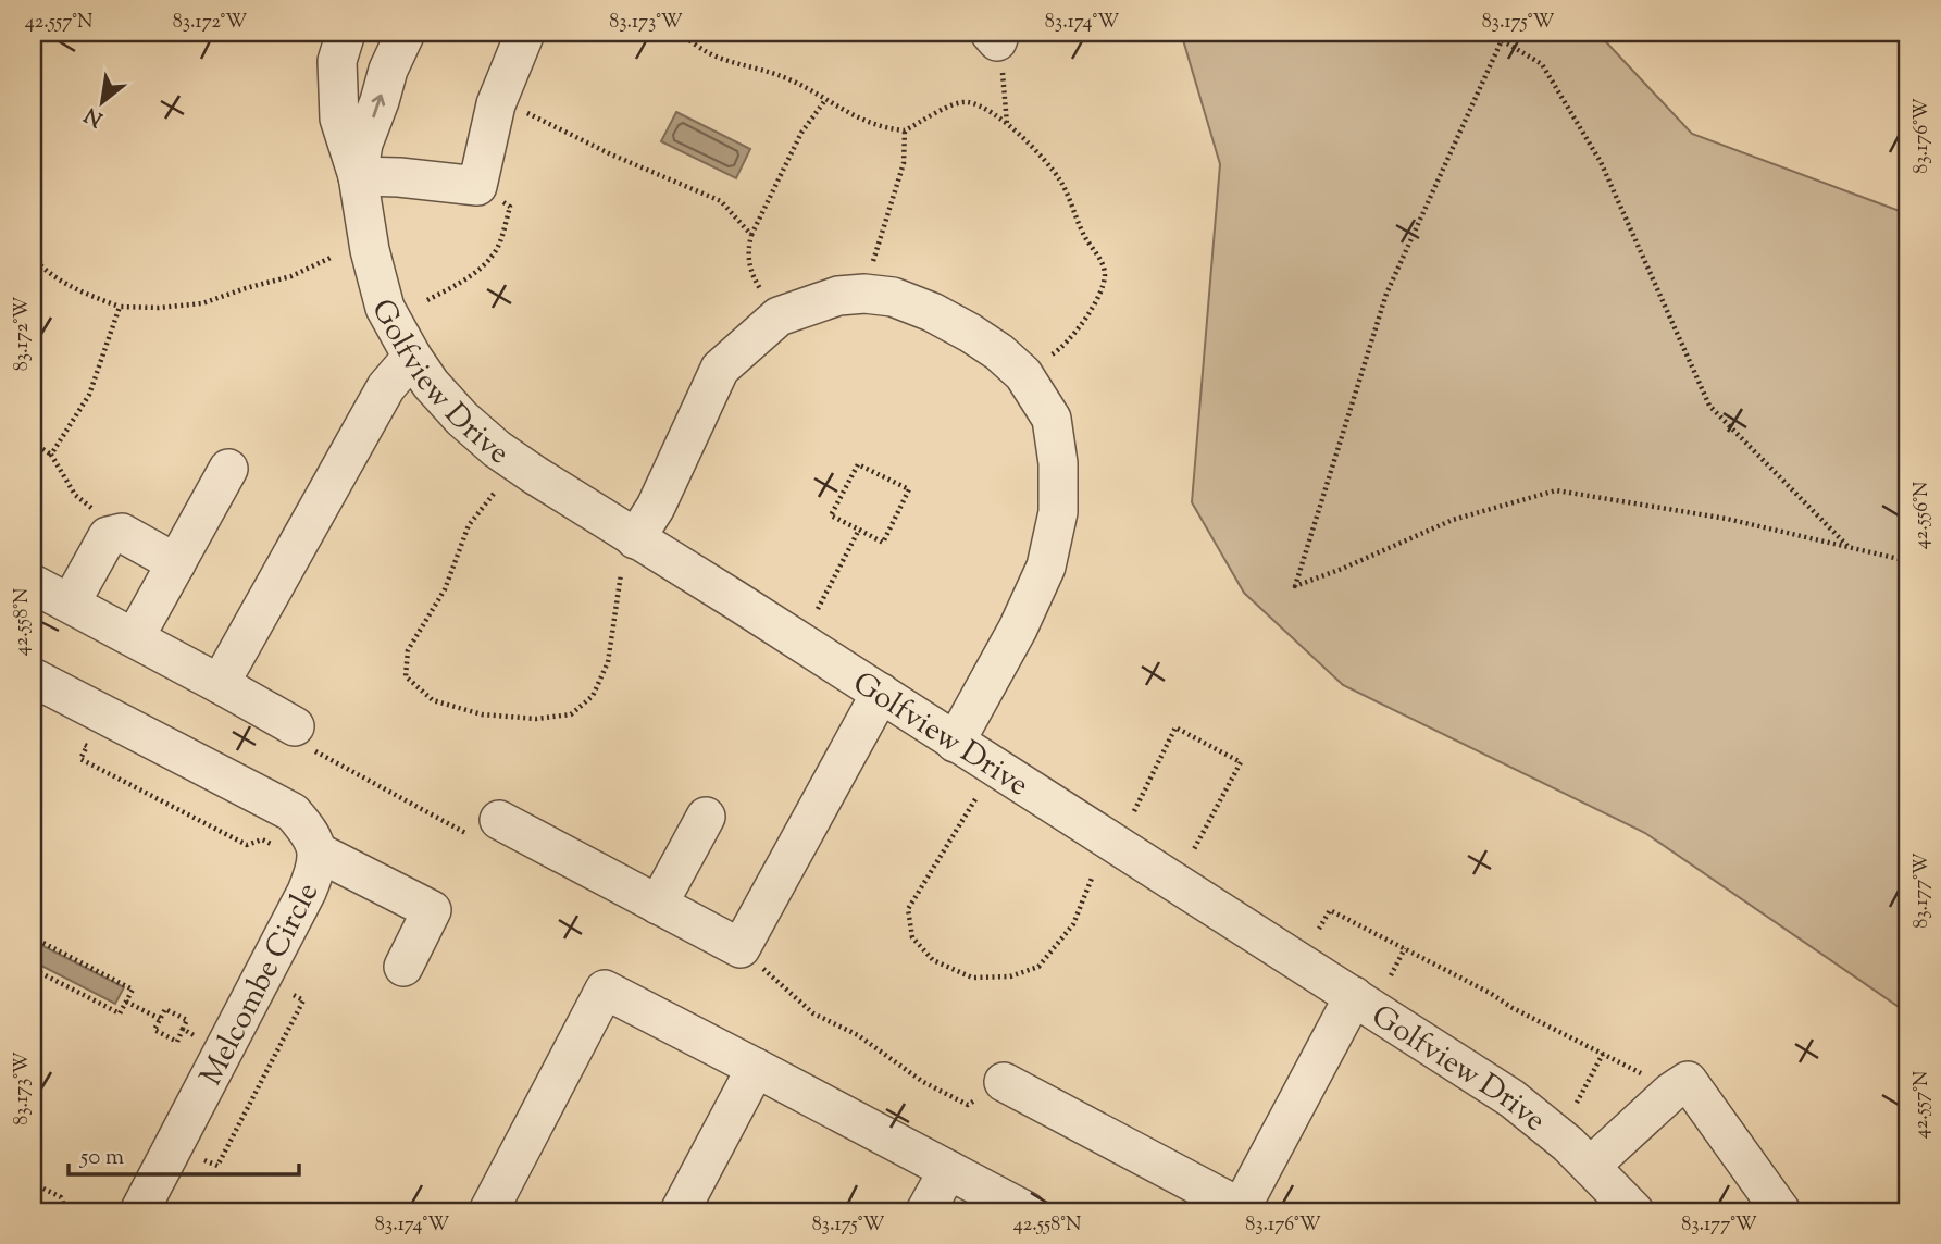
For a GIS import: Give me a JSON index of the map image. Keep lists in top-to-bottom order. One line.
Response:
{"streets":{"street":["Golfview Drive","Melcombe Circle"]},"scale_bar":"50 m","north":"bottom left","coordinates":["42.557°N","83.172°W","83.173°W","83.174°W","83.175°W","83.176°W","42.556°N","42.558°N","83.177°W"]}
